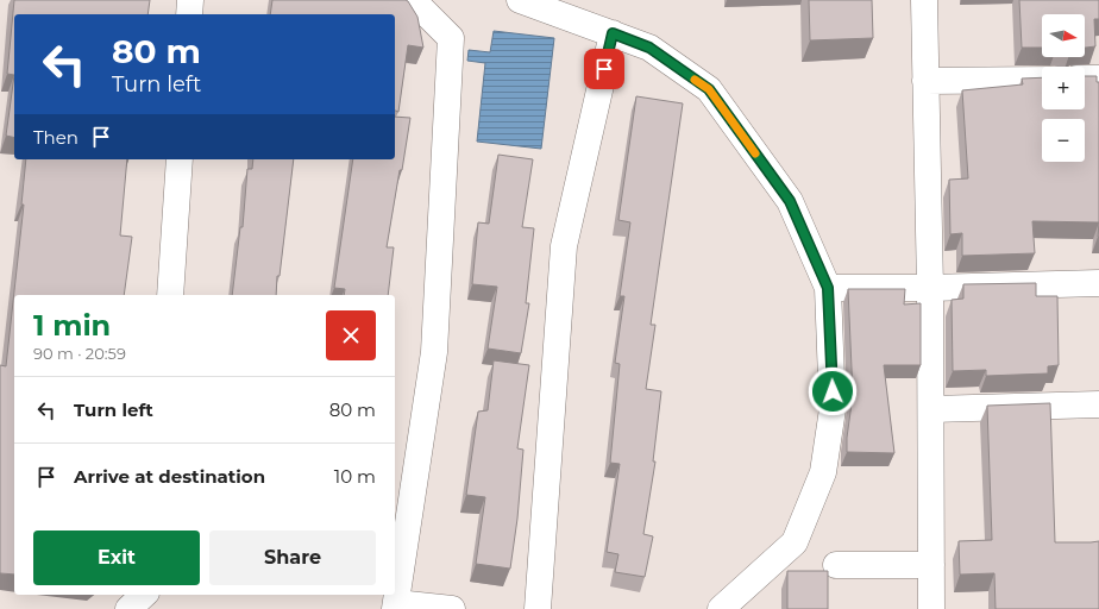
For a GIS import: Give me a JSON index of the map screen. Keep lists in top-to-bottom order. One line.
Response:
{"north":"right","page":{"map_buttons":["+","−"],"turn":["80 m","Turn left"],"then":"Then","heading":["1 min","90 m · 20:59"],"list":[{"name":"Turn left","value":"80 m"},{"name":"Arrive at destination","value":"10 m"}],"buttons":["Exit","Share"]}}
